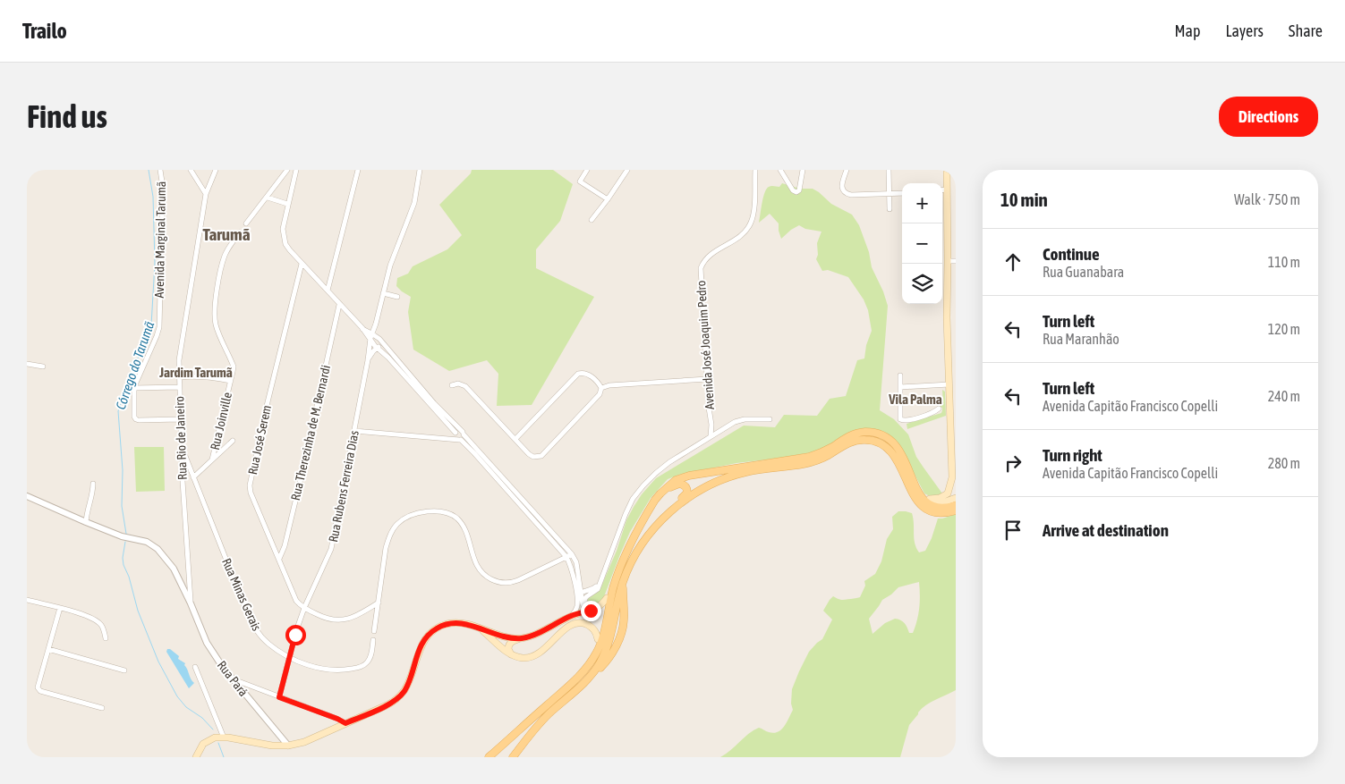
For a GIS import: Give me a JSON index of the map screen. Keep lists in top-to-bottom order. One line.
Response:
{"streets":{"street":["Avenida Marginal Tarumã","Avenida José Joaquim Pedro","Rua Joinville","Rua Therezinha de M. Bernardi","Rua Rio de Janeiro","Rua José Serem","Rua Rubens Ferreira Dias","Rua Minas Gerais","Rua Pará"]},"crossings":[["Avenida Marginal Tarumã","Rua Rio de Janeiro"],["Rua Therezinha de M. Bernardi","Rua José Serem"],["Rua Rio de Janeiro","Rua Minas Gerais"],["Rua Rio de Janeiro","Rua Pará"],["Rua José Serem","Rua Rubens Ferreira Dias"]],"districts":["Tarumã","Jardim Tarumã","Vila Palma"],"water":["Córrego do Tarumã"],"page":{"header":"Trailo","nav":["Map","Layers","Share"],"buttons":"Directions","title":"Find us","heading":["10 min","Walk · 750 m"],"map_buttons":["+","−"],"list":[["Continue","Rua Guanabara","110 m"],["Turn left","Rua Maranhão","120 m"],["Turn left","Avenida Capitão Francisco Copelli","240 m"],["Turn right","Avenida Capitão Francisco Copelli","280 m"],"Arrive at destination"]}}
